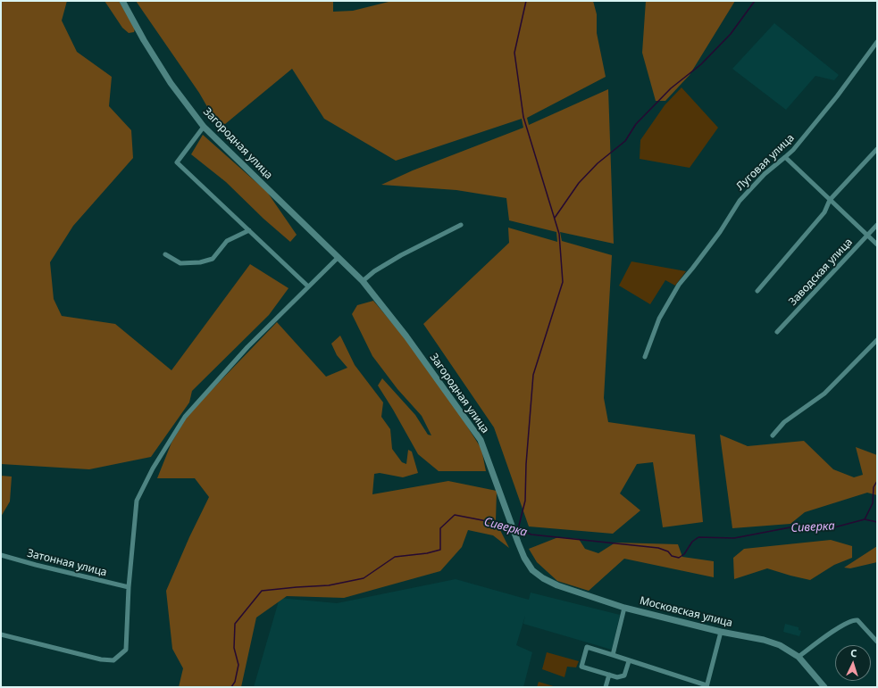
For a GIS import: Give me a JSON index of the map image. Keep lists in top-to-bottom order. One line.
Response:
{"streets":{"main road":["Загородная улица","Московская улица"],"street":["Луговая улица","Заводская улица","Затонная улица"]},"crossings":[["Загородная улица","Московская улица"]],"water":["Сиверка"],"north":"top"}
